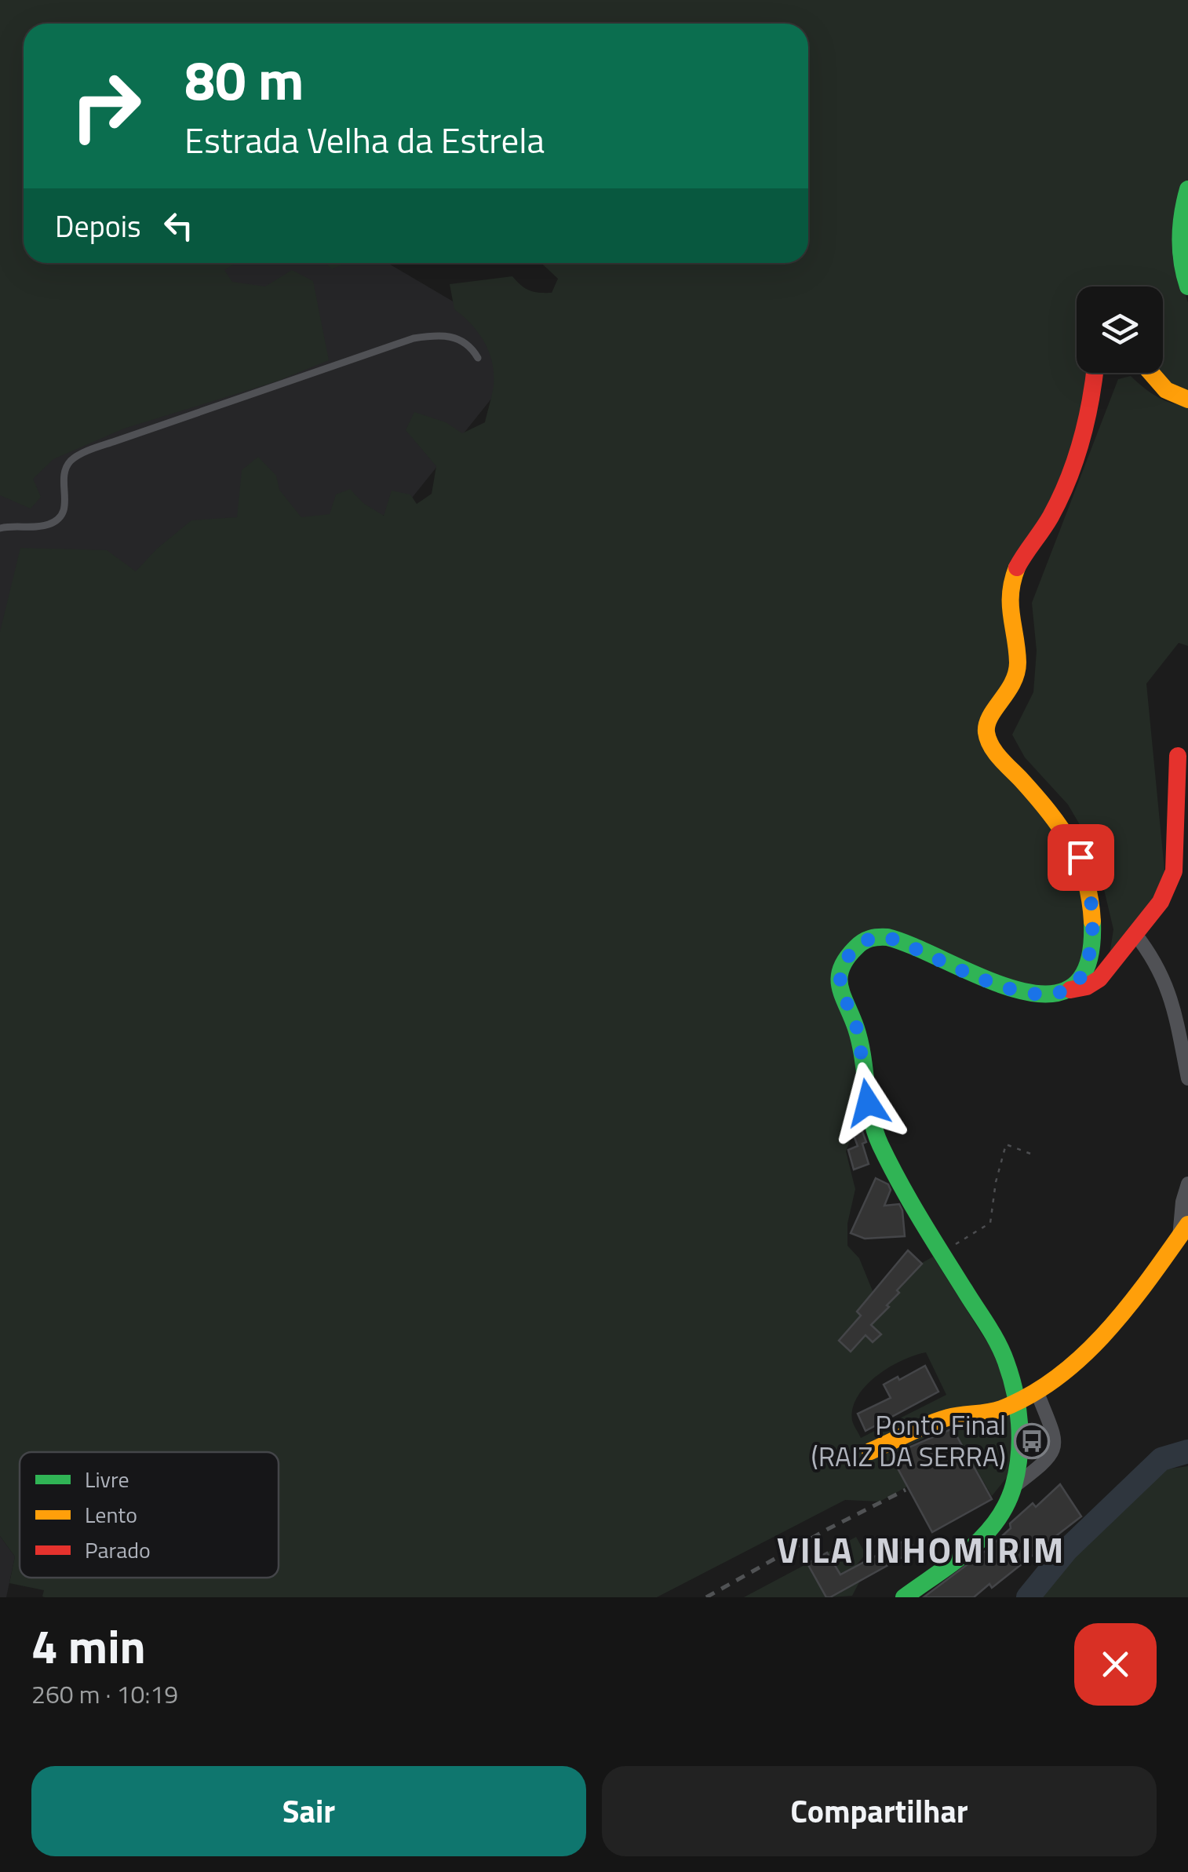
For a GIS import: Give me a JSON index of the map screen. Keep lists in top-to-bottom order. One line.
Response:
{"districts":["VILA INHOMIRIM"],"places":{"bus stop":["Ponto Final (RAIZ DA SERRA)"]},"legend":["Livre","Lento","Parado"],"page":{"turn":["80 m","Estrada Velha da Estrela"],"then":"Depois","heading":["4 min","260 m · 10:19"],"buttons":["Sair","Compartilhar"]}}
